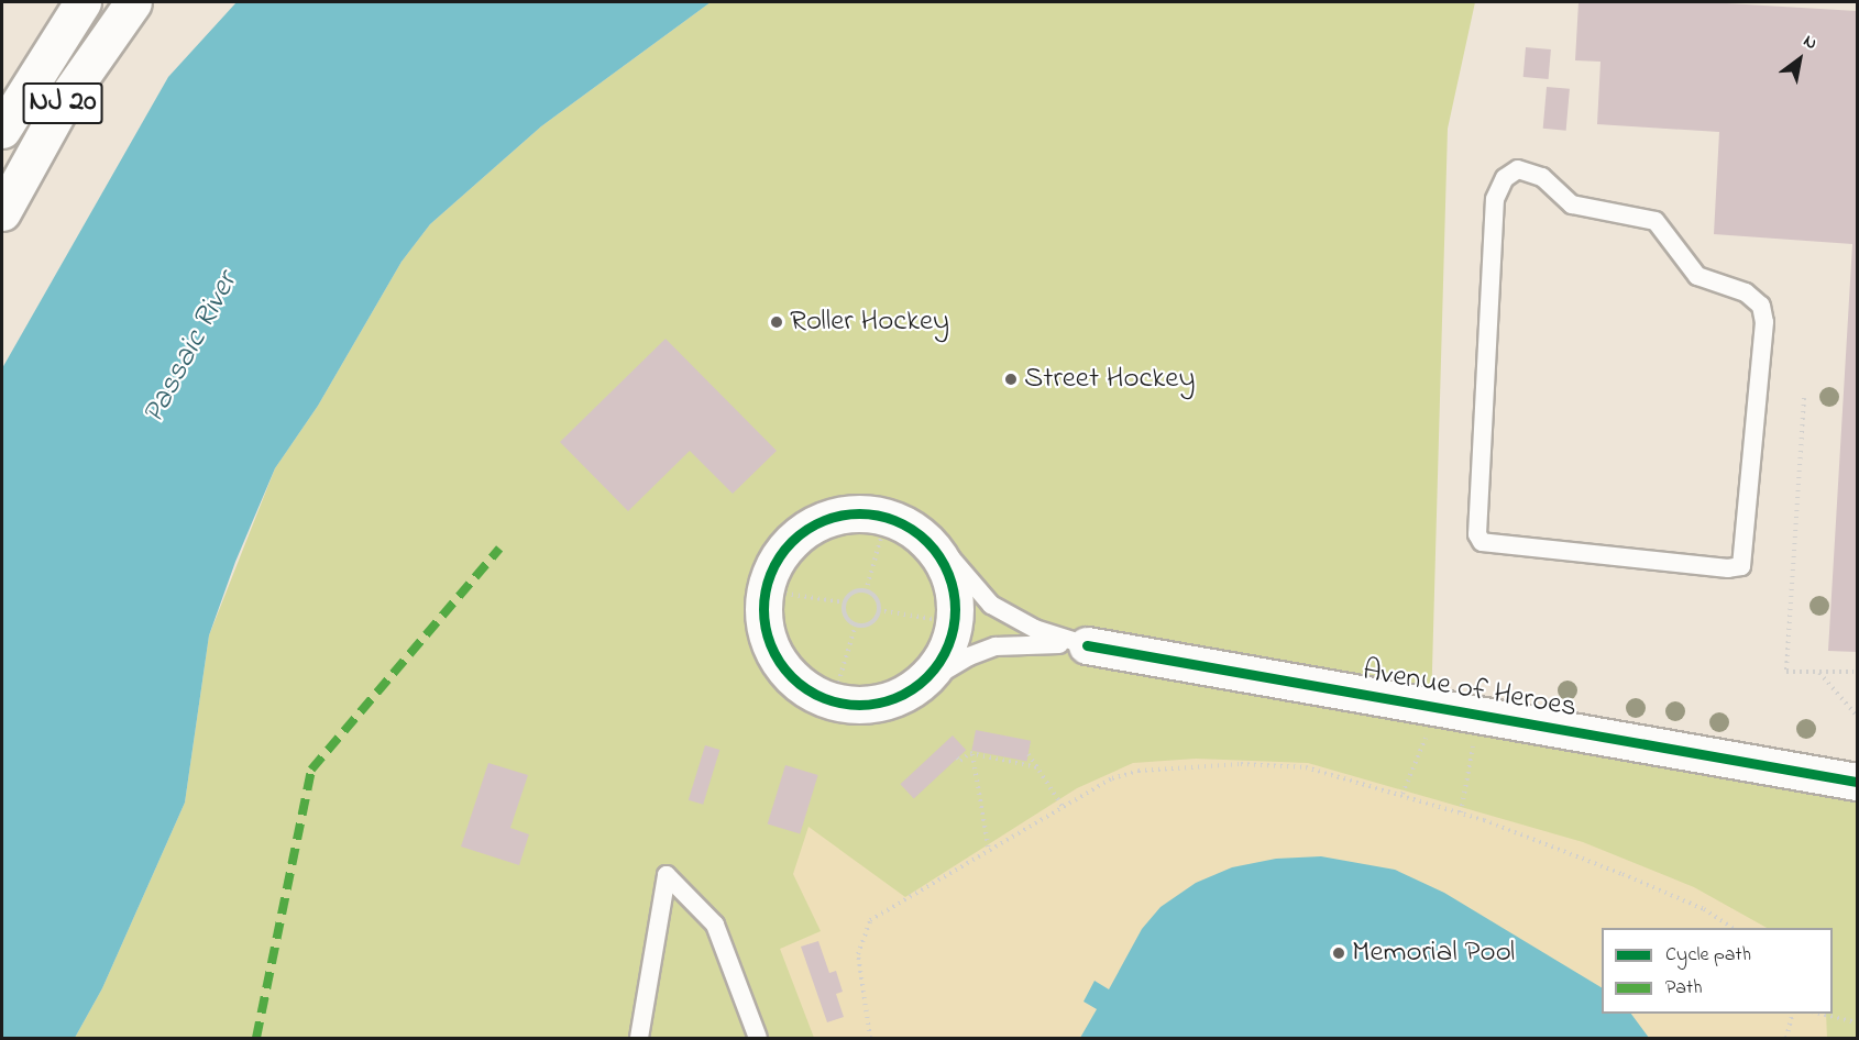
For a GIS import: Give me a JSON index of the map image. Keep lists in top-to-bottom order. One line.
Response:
{"streets":{"street":["NJ 20","Avenue of Heroes"]},"water":["Passaic River"],"places":["Roller Hockey","Street Hockey","Memorial Pool"],"legend":["Cycle path","Path"],"north":"top right"}
